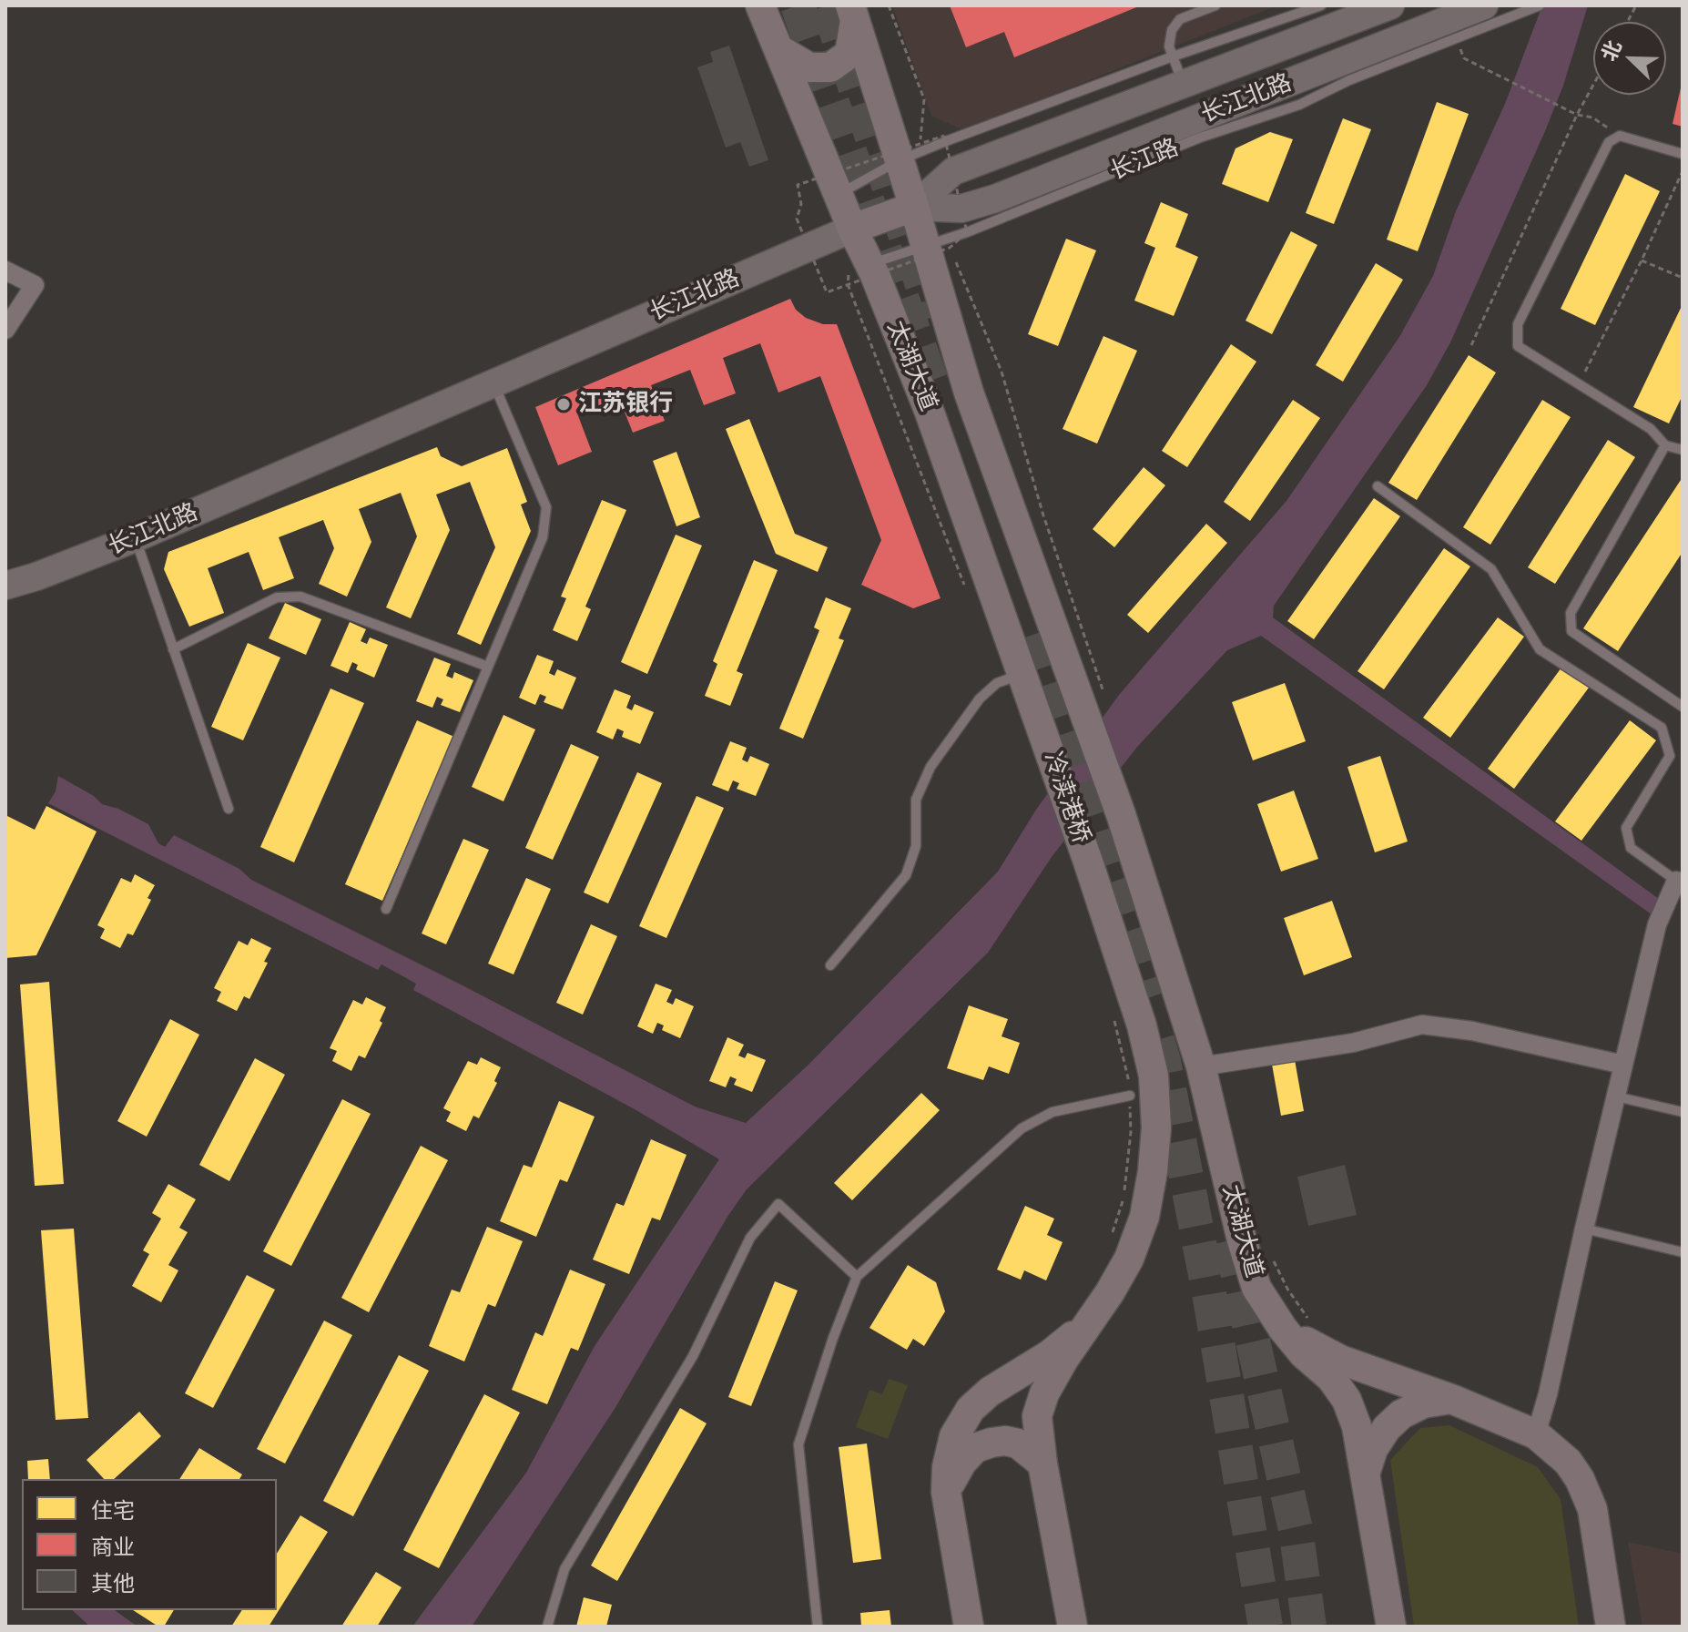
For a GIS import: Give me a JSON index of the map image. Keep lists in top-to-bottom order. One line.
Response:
{"streets":{"main road":["长江北路","长江路","太湖大道","冷渎港桥"]},"crossings":[["长江北路","长江路"],["长江北路","太湖大道"],["长江路","太湖大道"],["太湖大道","冷渎港桥"]],"places":["江苏银行"],"legend":["住宅","商业","其他"],"north":"top left"}
